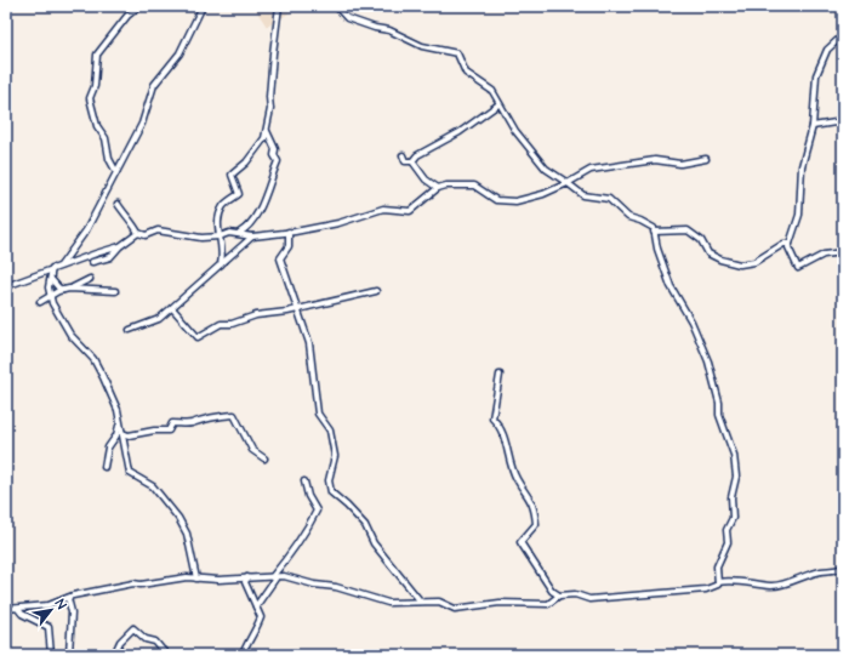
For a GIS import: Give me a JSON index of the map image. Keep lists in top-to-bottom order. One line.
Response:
{"north":"top right"}
